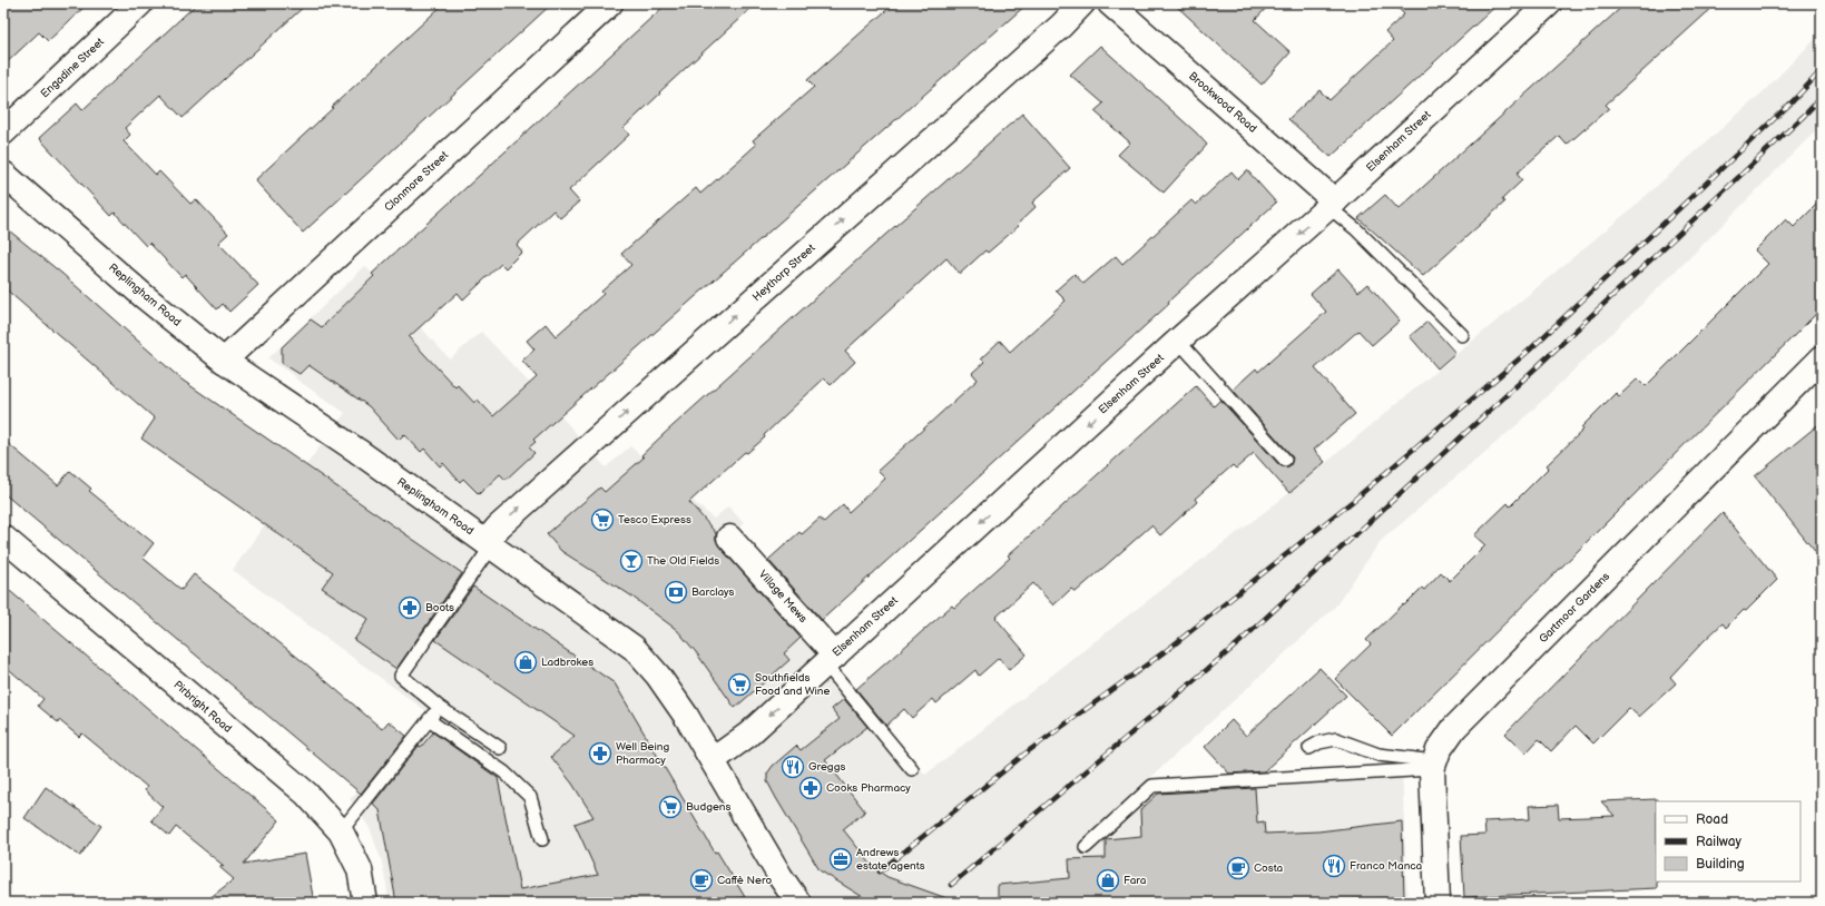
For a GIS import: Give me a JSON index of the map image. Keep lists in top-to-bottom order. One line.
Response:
{"streets":{"street":["Engadine Street","Brookwood Road","Elsenham Street","Clonmore Street","Heythorp Street","Replingham Road","Village Mews","Gartmoor Gardens","Pirbright Road"]},"crossings":[["Brookwood Road","Elsenham Street"],["Elsenham Street","Replingham Road"],["Elsenham Street","Village Mews"],["Clonmore Street","Replingham Road"],["Heythorp Street","Replingham Road"]],"one_way":["Elsenham Street","Heythorp Street"],"places":{"supermarket":["Tesco Express","Southfields Food and Wine","Budgens"],"bar":["The Old Fields"],"bank":["Barclays"],"pharmacy":["Boots","Well Being Pharmacy","Cooks Pharmacy"],"shop":["Ladbrokes","Fara"],"restaurant":["Greggs","Franco Manca"],"office":["Andrews estate agents"],"cafe":["Costa","Caffè Nero"]},"legend":["Road","Railway","Building"]}
